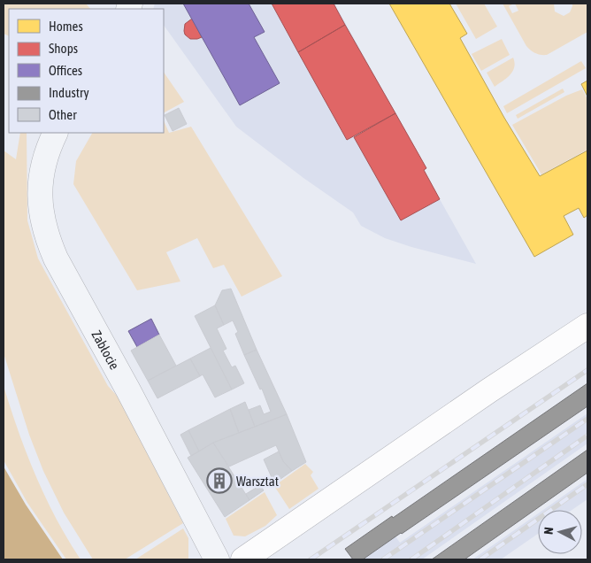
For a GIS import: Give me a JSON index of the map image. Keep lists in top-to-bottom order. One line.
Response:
{"streets":{"street":["Zabłocie"]},"places":{"building":["Warsztat"]},"legend":["Homes","Shops","Offices","Industry","Other"],"north":"left"}
